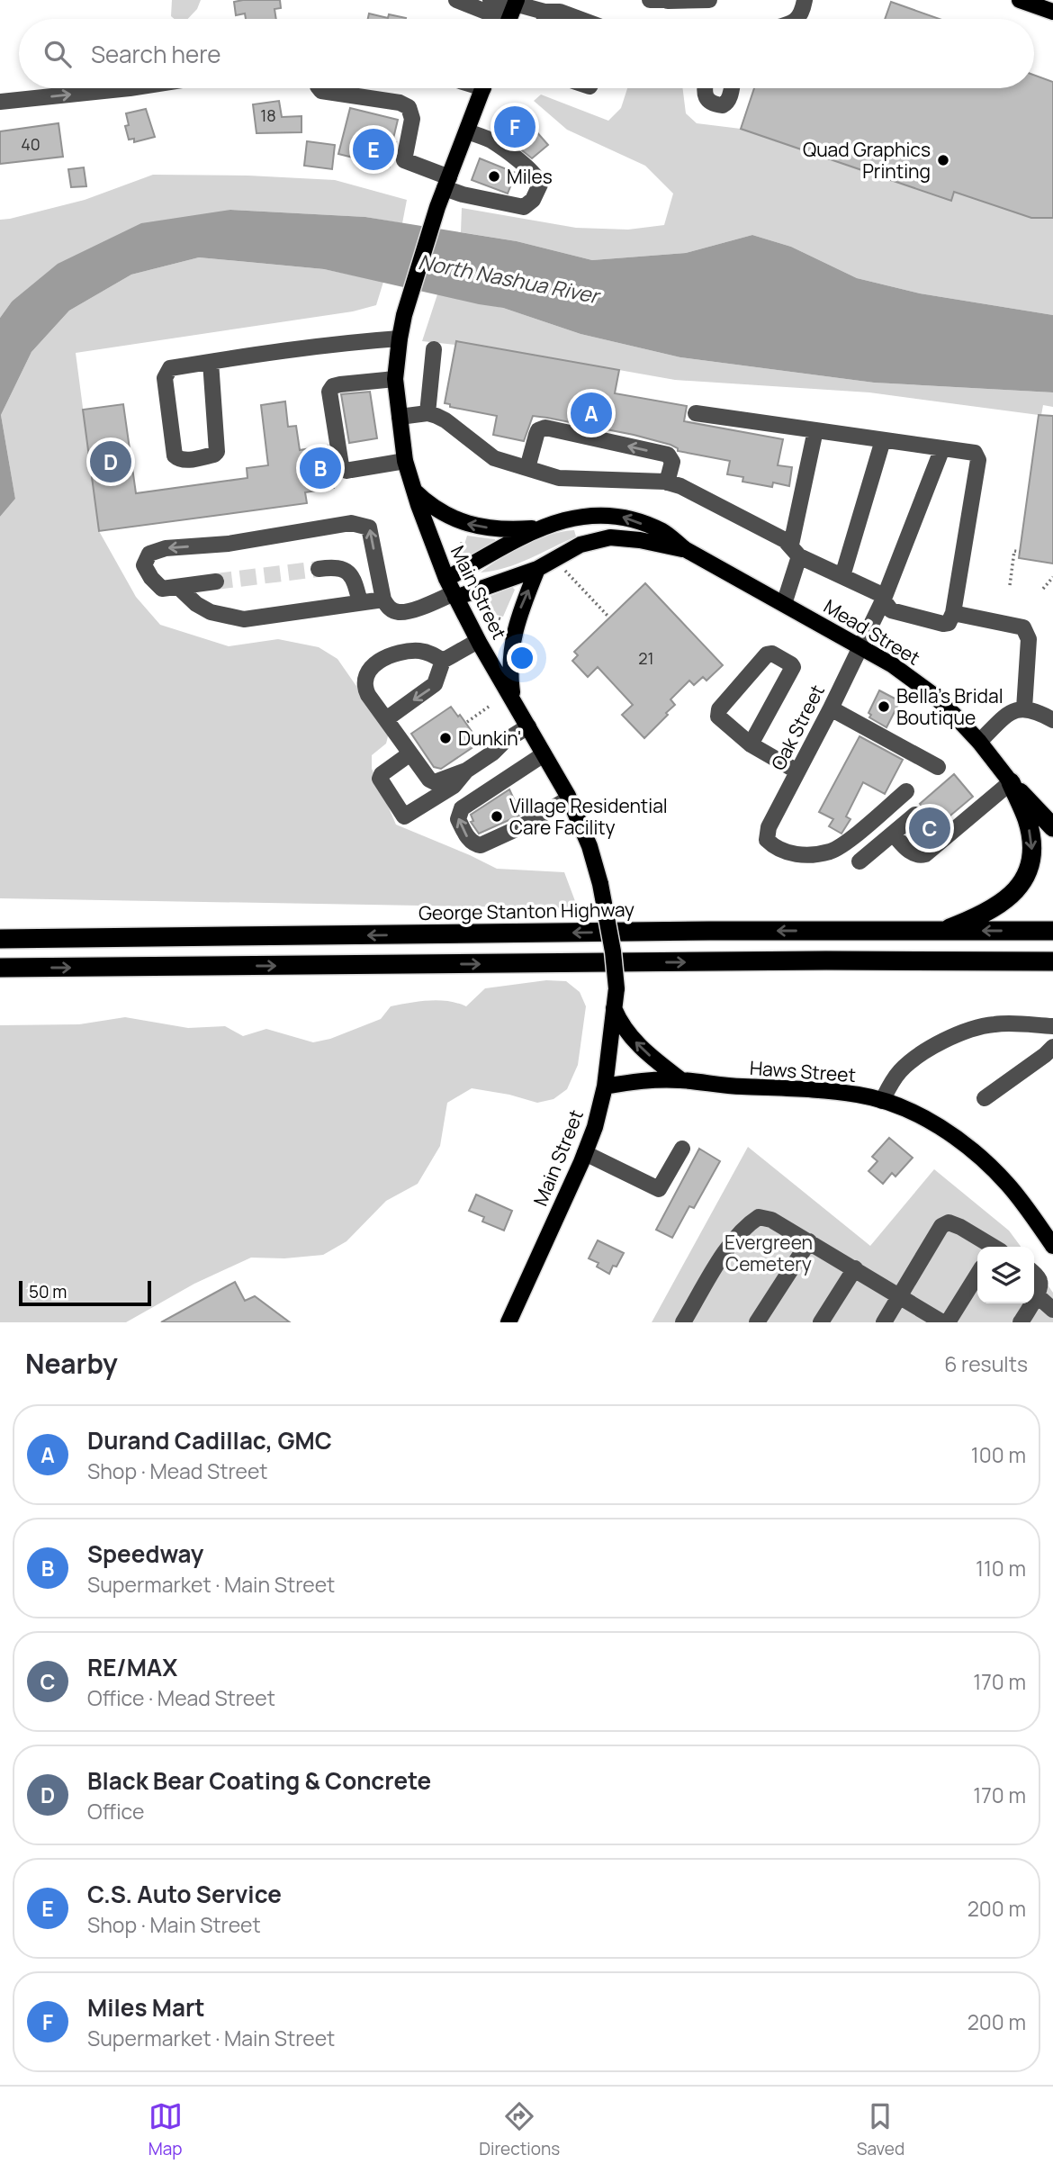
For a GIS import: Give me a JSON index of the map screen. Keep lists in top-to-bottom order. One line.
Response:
{"streets":{"highway":["George Stanton Highway"],"main road":["Main Street","Mead Street","Haws Street"],"street":["Oak Street"]},"crossings":[["Main Street","Mead Street"],["Main Street","Haws Street"],["Mead Street","Oak Street"]],"water":["North Nashua River"],"parks":["Evergreen Cemetery"],"places":["Quad Graphics Printing","Miles","Bella's Bridal Boutique","Dunkin'","Village Residential Care Facility"],"house_numbers":["18","40","21"],"scale_bar":"50 m","page":{"search":"Search here","pins":["F","E","A","D","B","C"],"scale":"50 m","heading":["Nearby","6 results"],"list":[{"mark":"A","name":"Durand Cadillac, GMC","note":"Shop · Mead Street","value":"100 m"},{"mark":"B","name":"Speedway","note":"Supermarket · Main Street","value":"110 m"},{"mark":"C","name":"RE/MAX","note":"Office · Mead Street","value":"170 m"},{"mark":"D","name":"Black Bear Coating & Concrete","note":"Office","value":"170 m"},{"mark":"E","name":"C.S. Auto Service","note":"Shop · Main Street","value":"200 m"},{"mark":"F","name":"Miles Mart","note":"Supermarket · Main Street","value":"200 m"}],"nav":["Map","Directions","Saved"]}}
